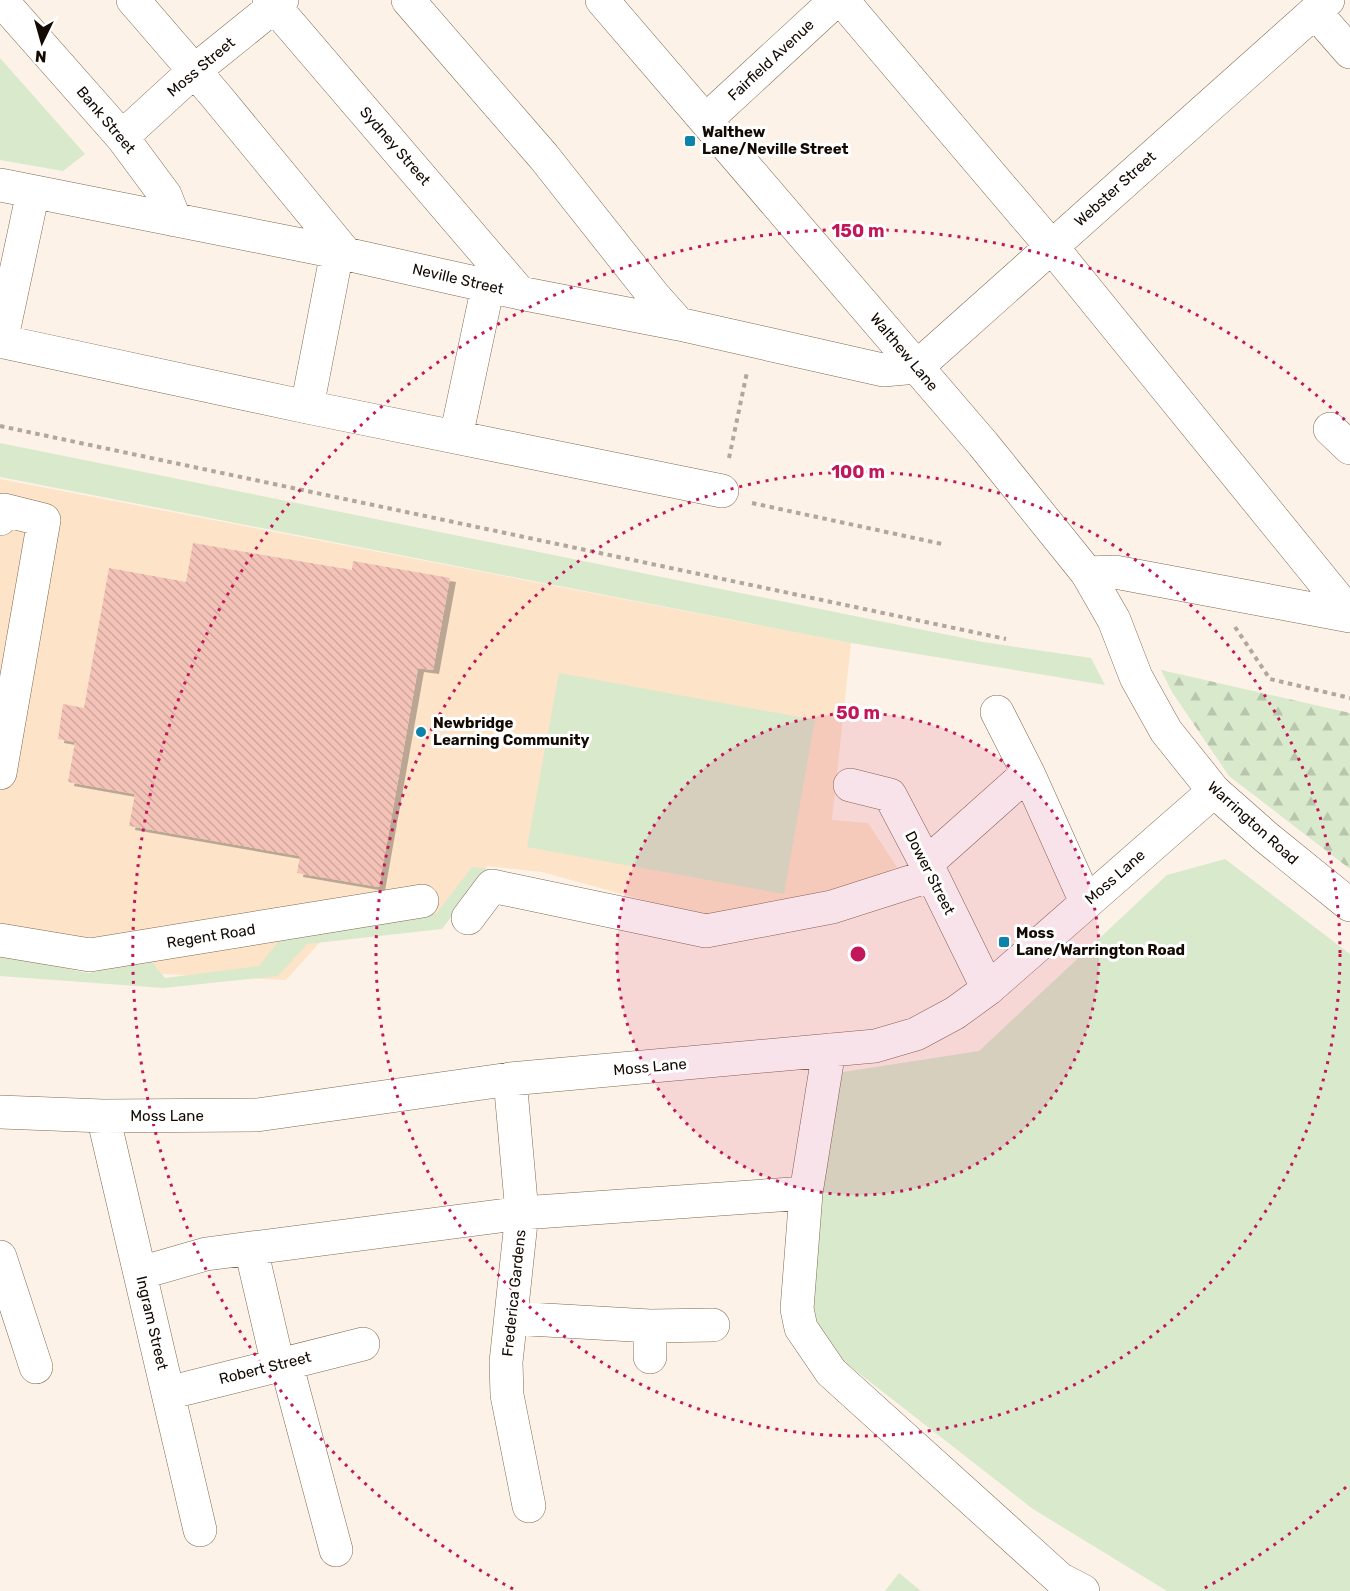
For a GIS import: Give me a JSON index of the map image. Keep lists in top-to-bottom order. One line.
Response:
{"streets":{"street":["Fairfield Avenue","Moss Street","Bank Street","Sydney Street","Webster Street","Neville Street","Walthew Lane","Warrington Road","Dower Street","Moss Lane","Regent Road","Frederica Gardens","Ingram Street","Robert Street"]},"crossings":[["Fairfield Avenue","Walthew Lane"],["Moss Street","Bank Street"],["Moss Street","Sydney Street"],["Bank Street","Neville Street"],["Sydney Street","Neville Street"],["Webster Street","Neville Street"],["Webster Street","Walthew Lane"],["Neville Street","Walthew Lane"],["Walthew Lane","Warrington Road"],["Warrington Road","Moss Lane"],["Dower Street","Moss Lane"],["Moss Lane","Frederica Gardens"],["Moss Lane","Ingram Street"],["Ingram Street","Robert Street"]],"places":{"transit":["Walthew Lane/Neville Street","Moss Lane/Warrington Road"],"other":["Newbridge Learning Community"]},"north":"bottom","rings":["150 m","100 m","50 m"]}
